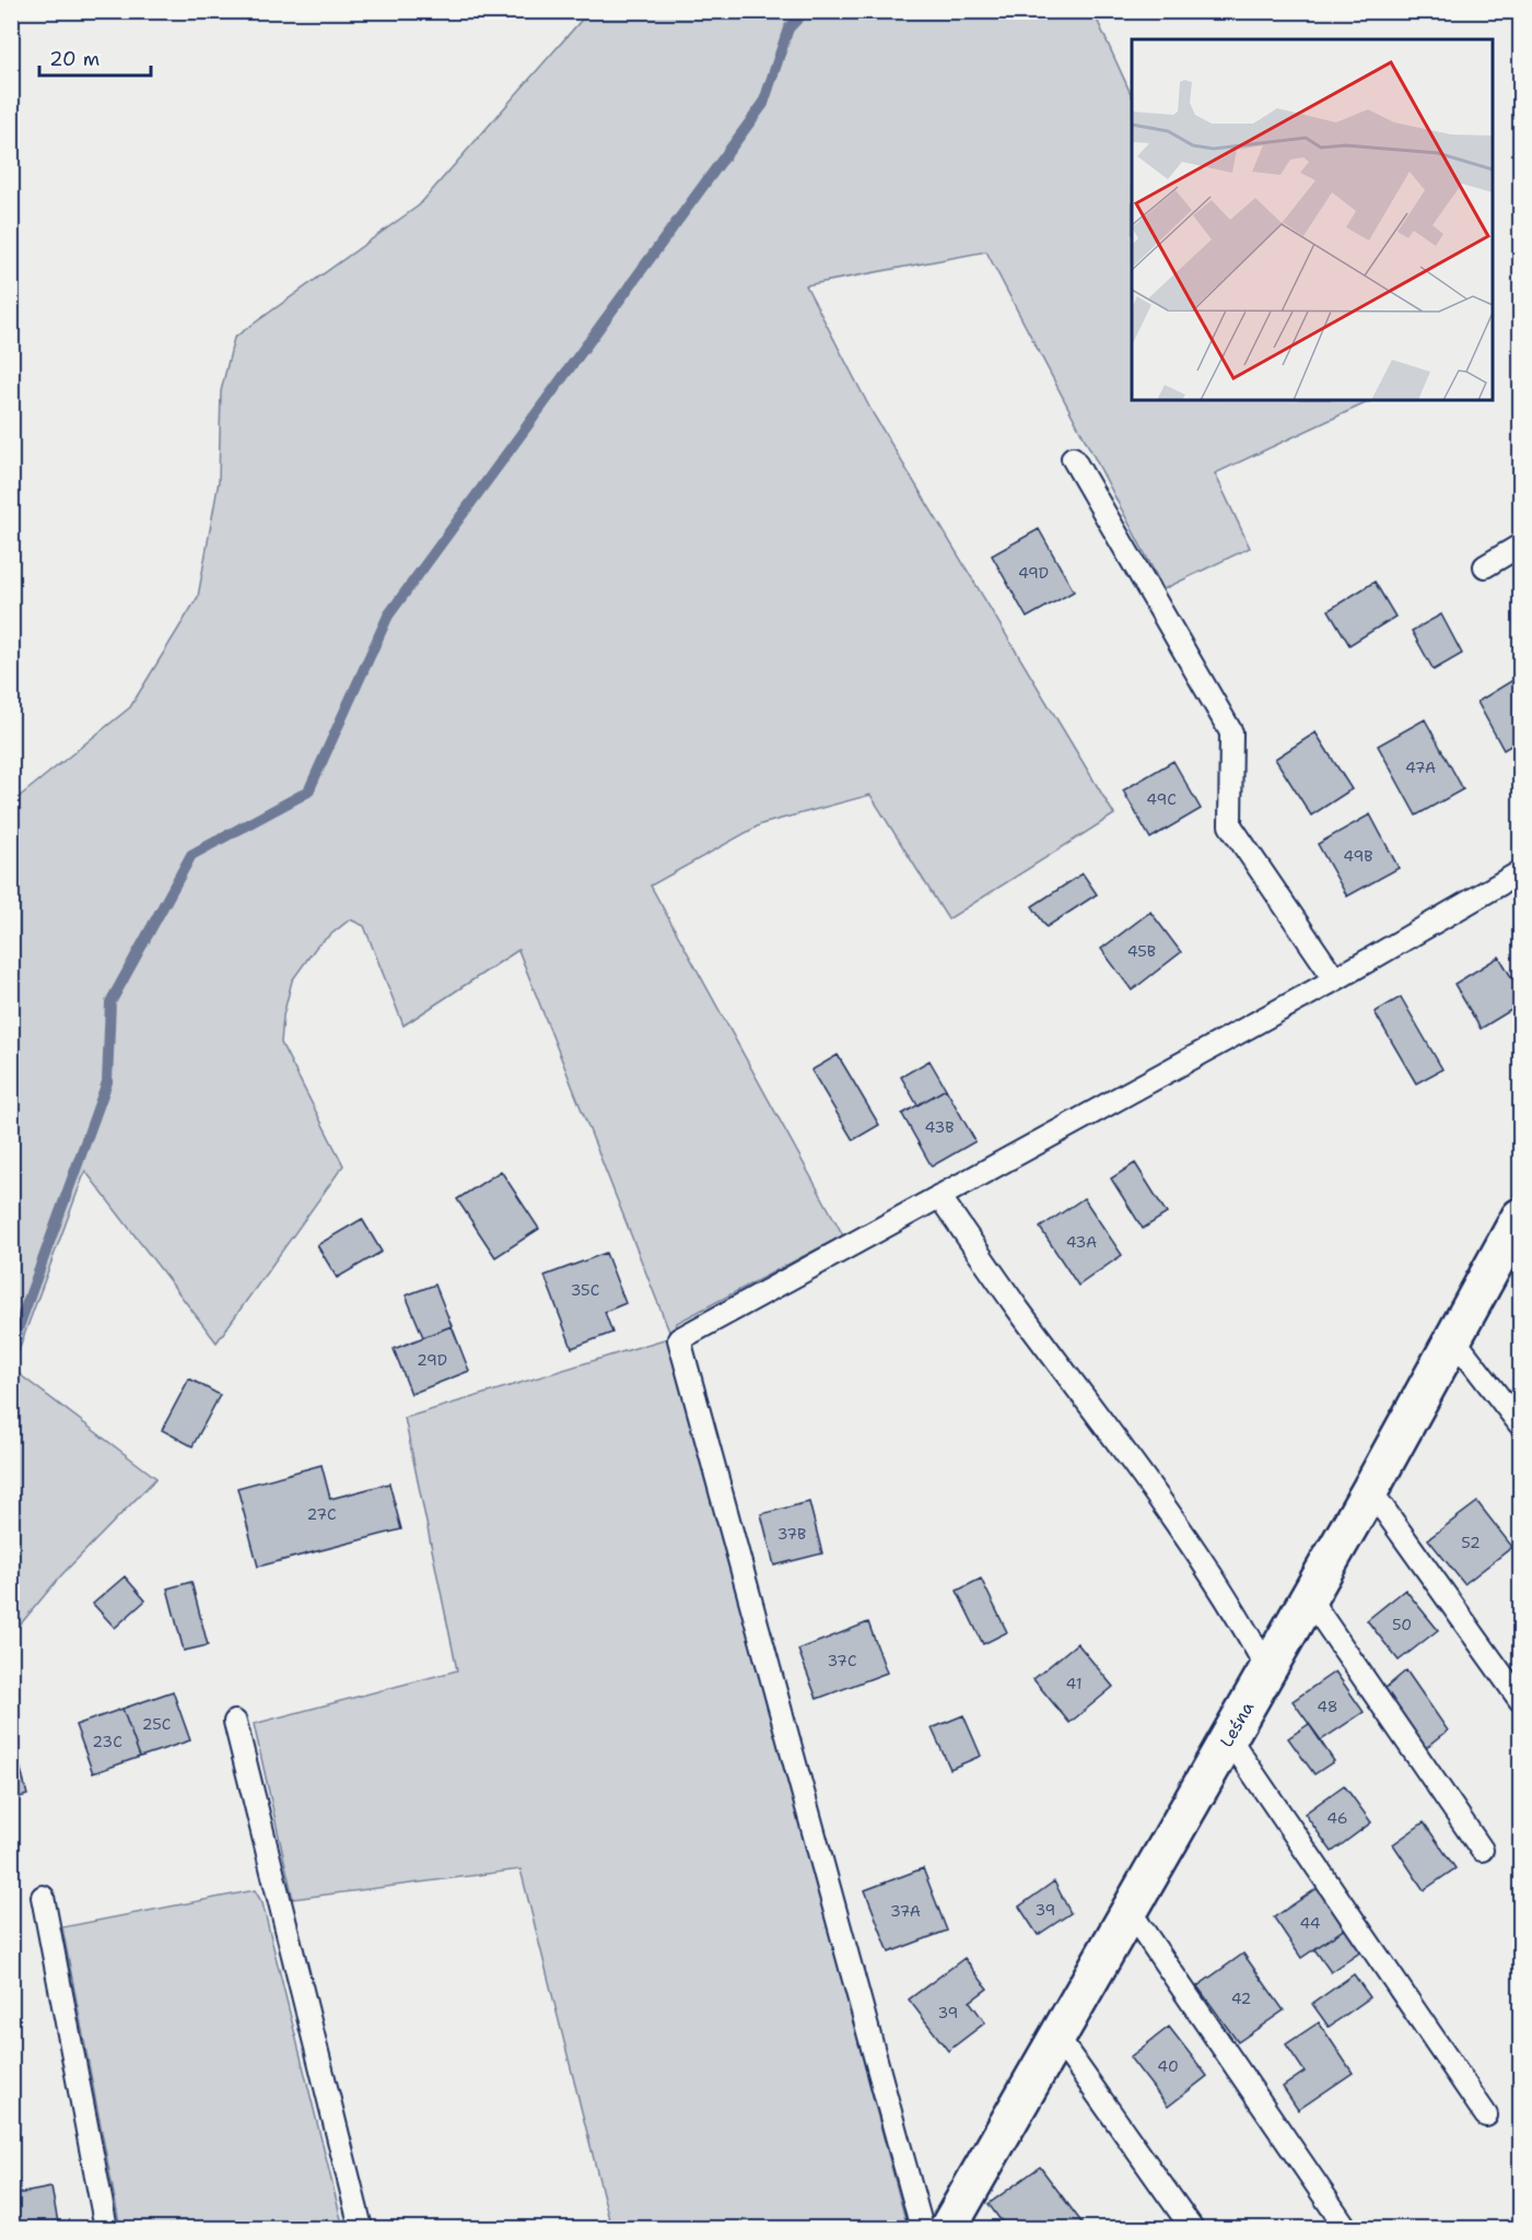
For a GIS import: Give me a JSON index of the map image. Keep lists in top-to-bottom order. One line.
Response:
{"streets":{"street":["Leśna"]},"house_numbers":["49D","47A","49C","49B","45B","43B","43A","35C","29D","27C","37B","52","50","37C","41","48","25C","23C","46","39","37A","44","42","39","40"],"scale_bar":"20 m"}
